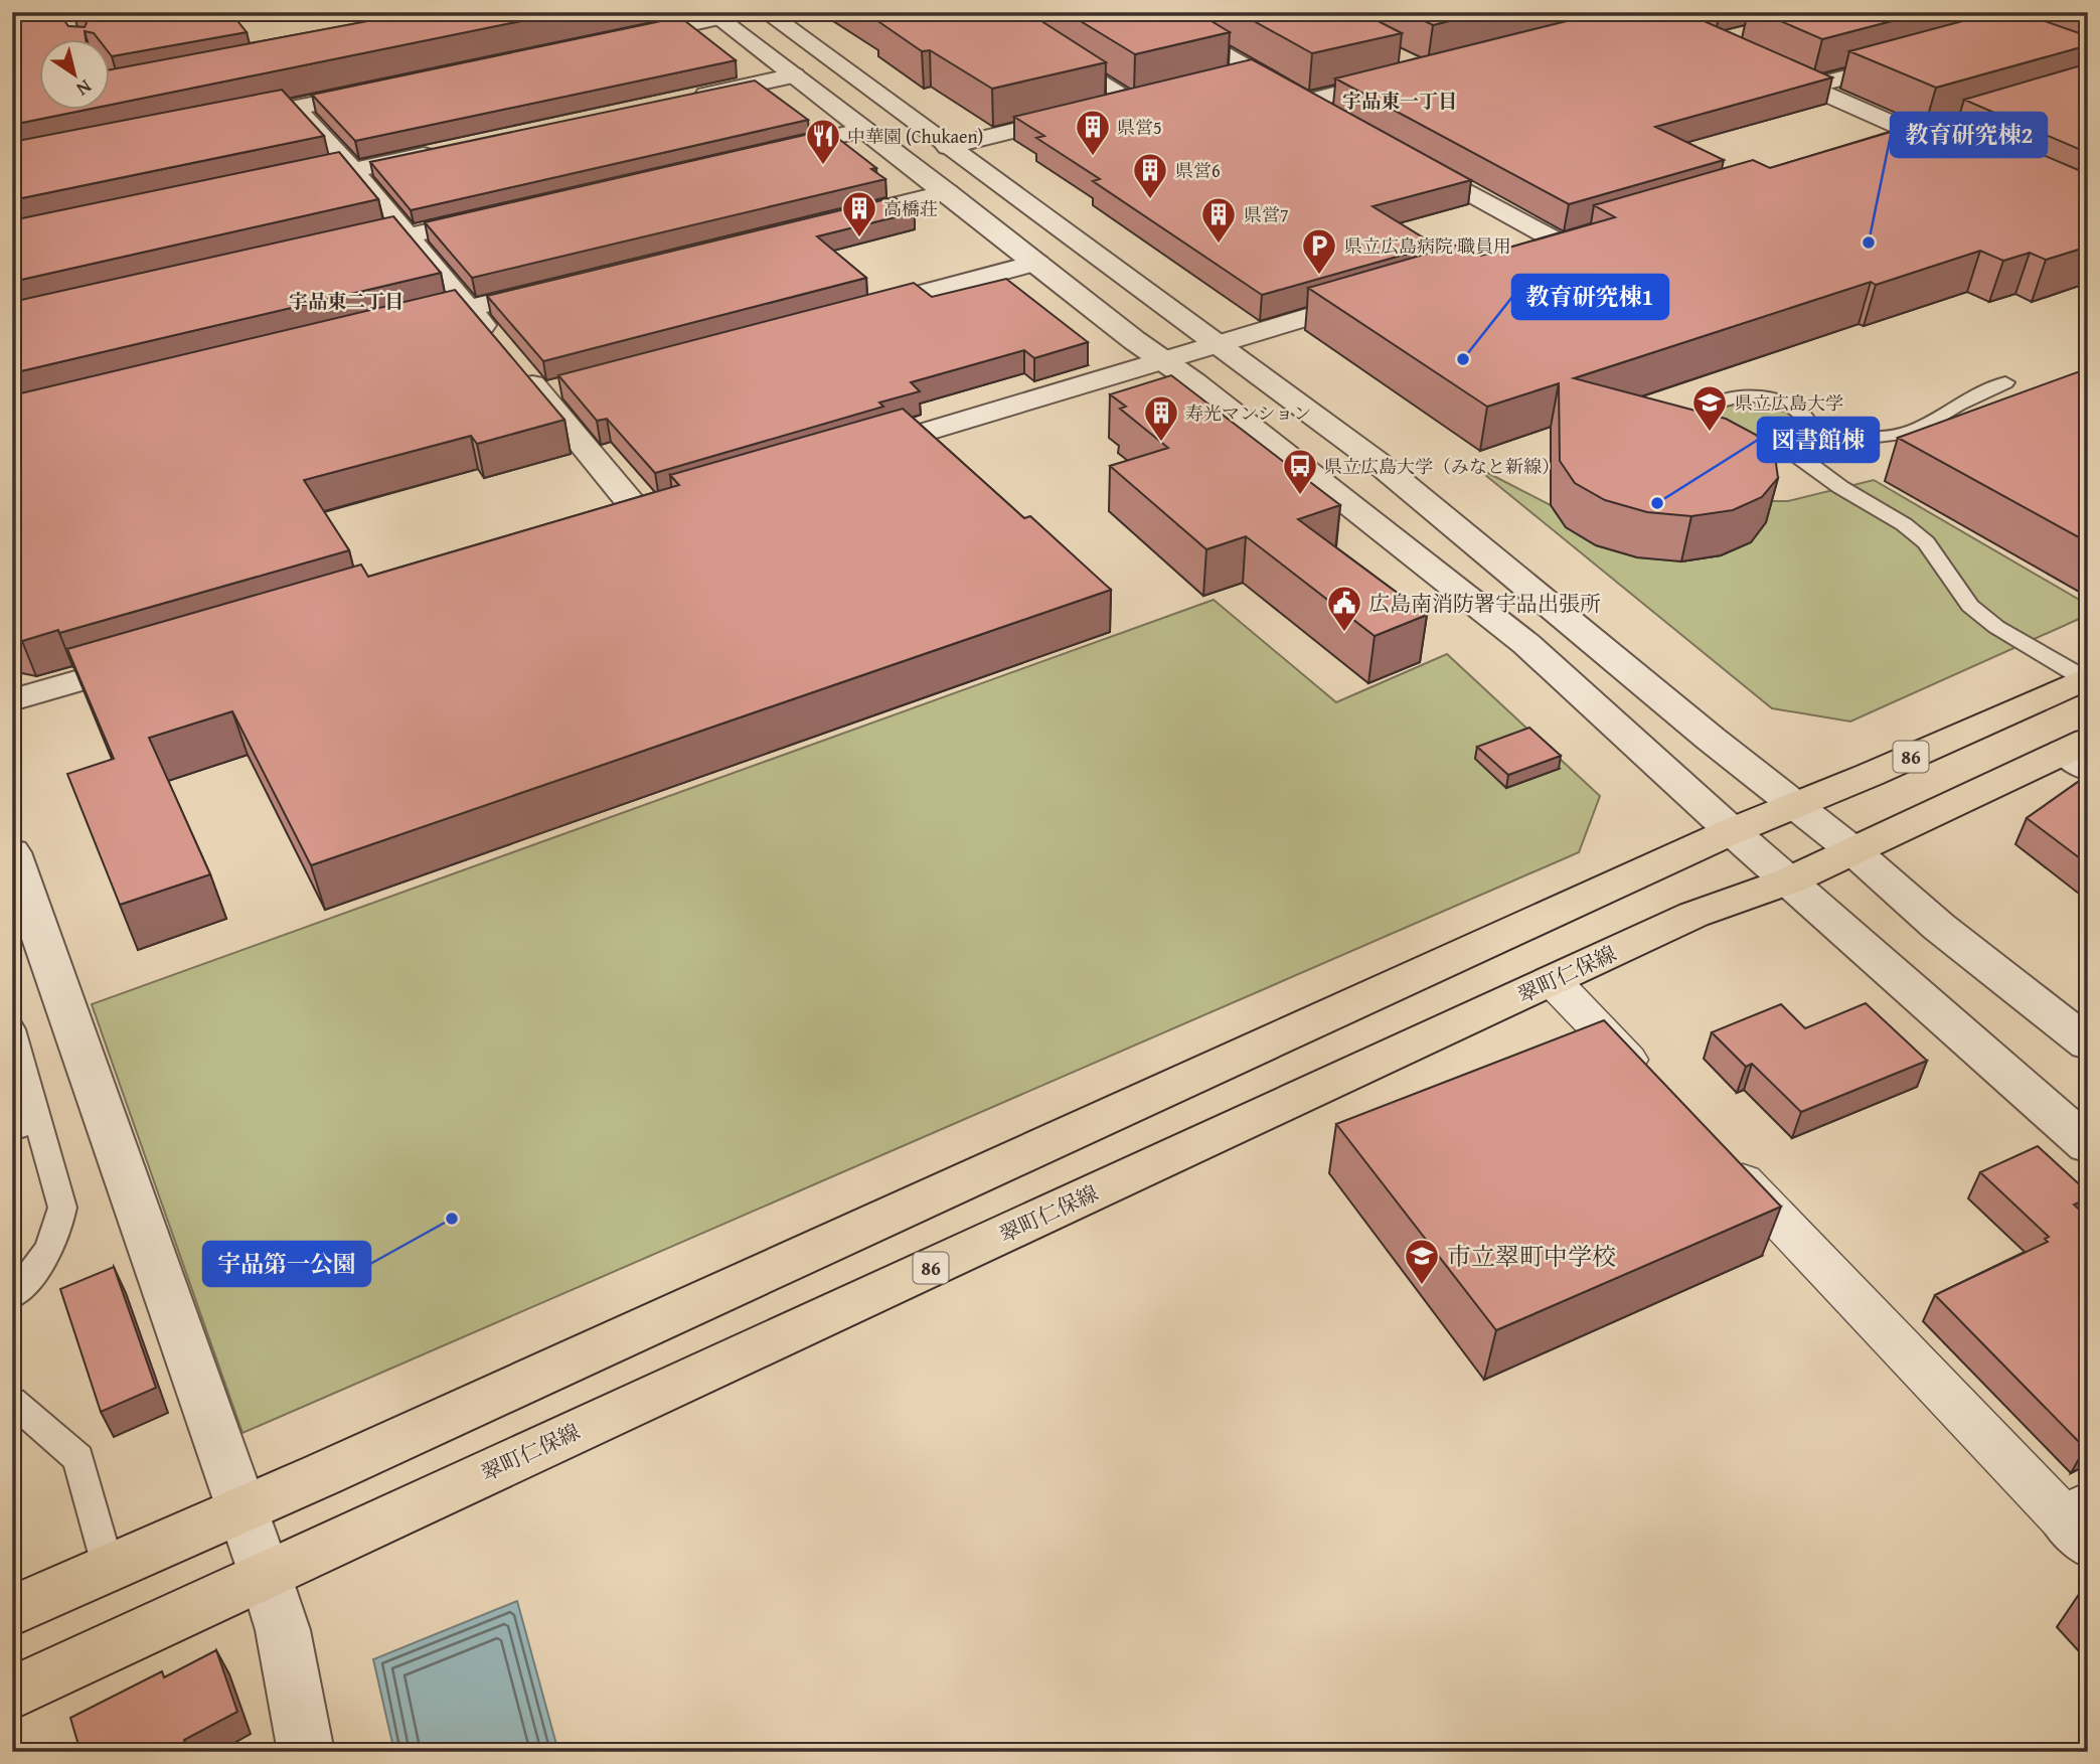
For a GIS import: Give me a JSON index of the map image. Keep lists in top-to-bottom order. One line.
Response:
{"streets":{"main road":["86","翠町仁保線"]},"districts":["宇品東一丁目","宇品東二丁目"],"places":{"building":["県営5","県営6","高橋荘","県営7","寿光マンション"],"restaurant":["中華園 (Chukaen)"],"other":["教育研究棟2","教育研究棟1","図書館棟","宇品第一公園"],"parking":["県立広島病院 職員用"],"school or university":["県立広島大学","市立翠町中学校"],"bus stop":["県立広島大学（みなと新線）"],"public building":["広島南消防署宇品出張所"]},"north":"bottom right"}
